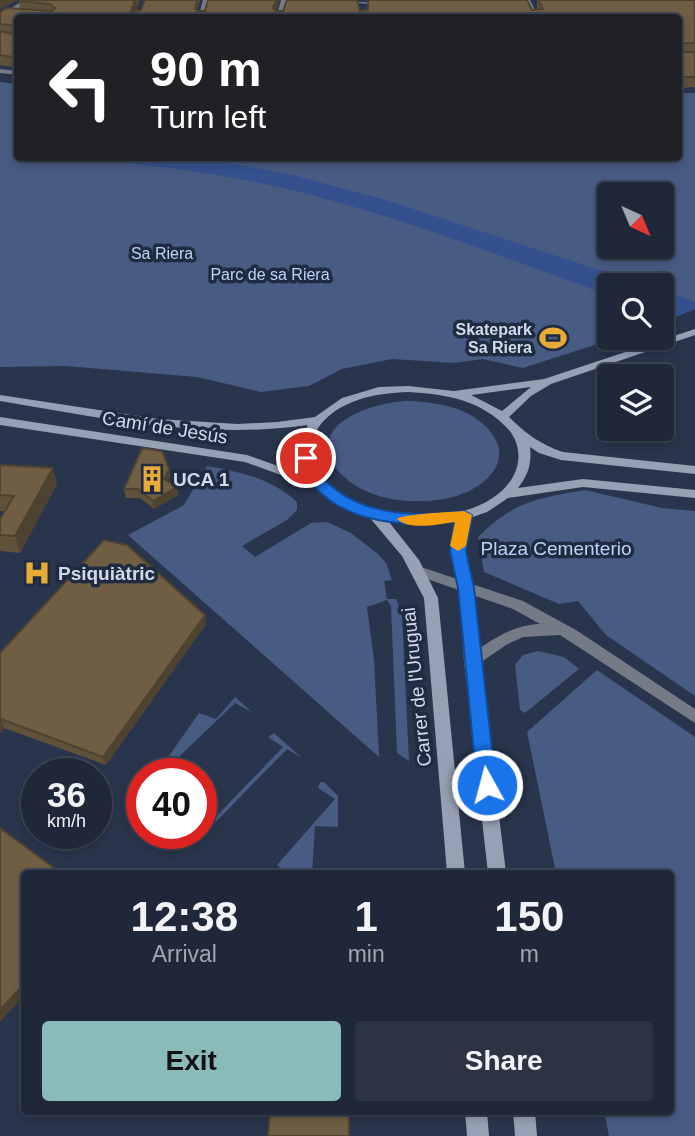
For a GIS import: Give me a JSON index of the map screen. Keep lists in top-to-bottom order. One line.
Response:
{"streets":{"main road":["Camí de Jesús","Carrer de l'Uruguai"]},"crossings":[["Camí de Jesús","Carrer de l'Uruguai"]],"parks":["Sa Riera","Parc de sa Riera","Plaza Cementerio"],"places":{"sports":["Skatepark Sa Riera"],"building":["UCA 1"],"hospital":["Psiquiàtric"]},"north":"bottom right","page":{"turn":["90 m","Turn left"],"speed":"36 km/h","limit":"40","eta":["12:38","Arrival","1","min","150","m"],"buttons":["Exit","Share"]}}
